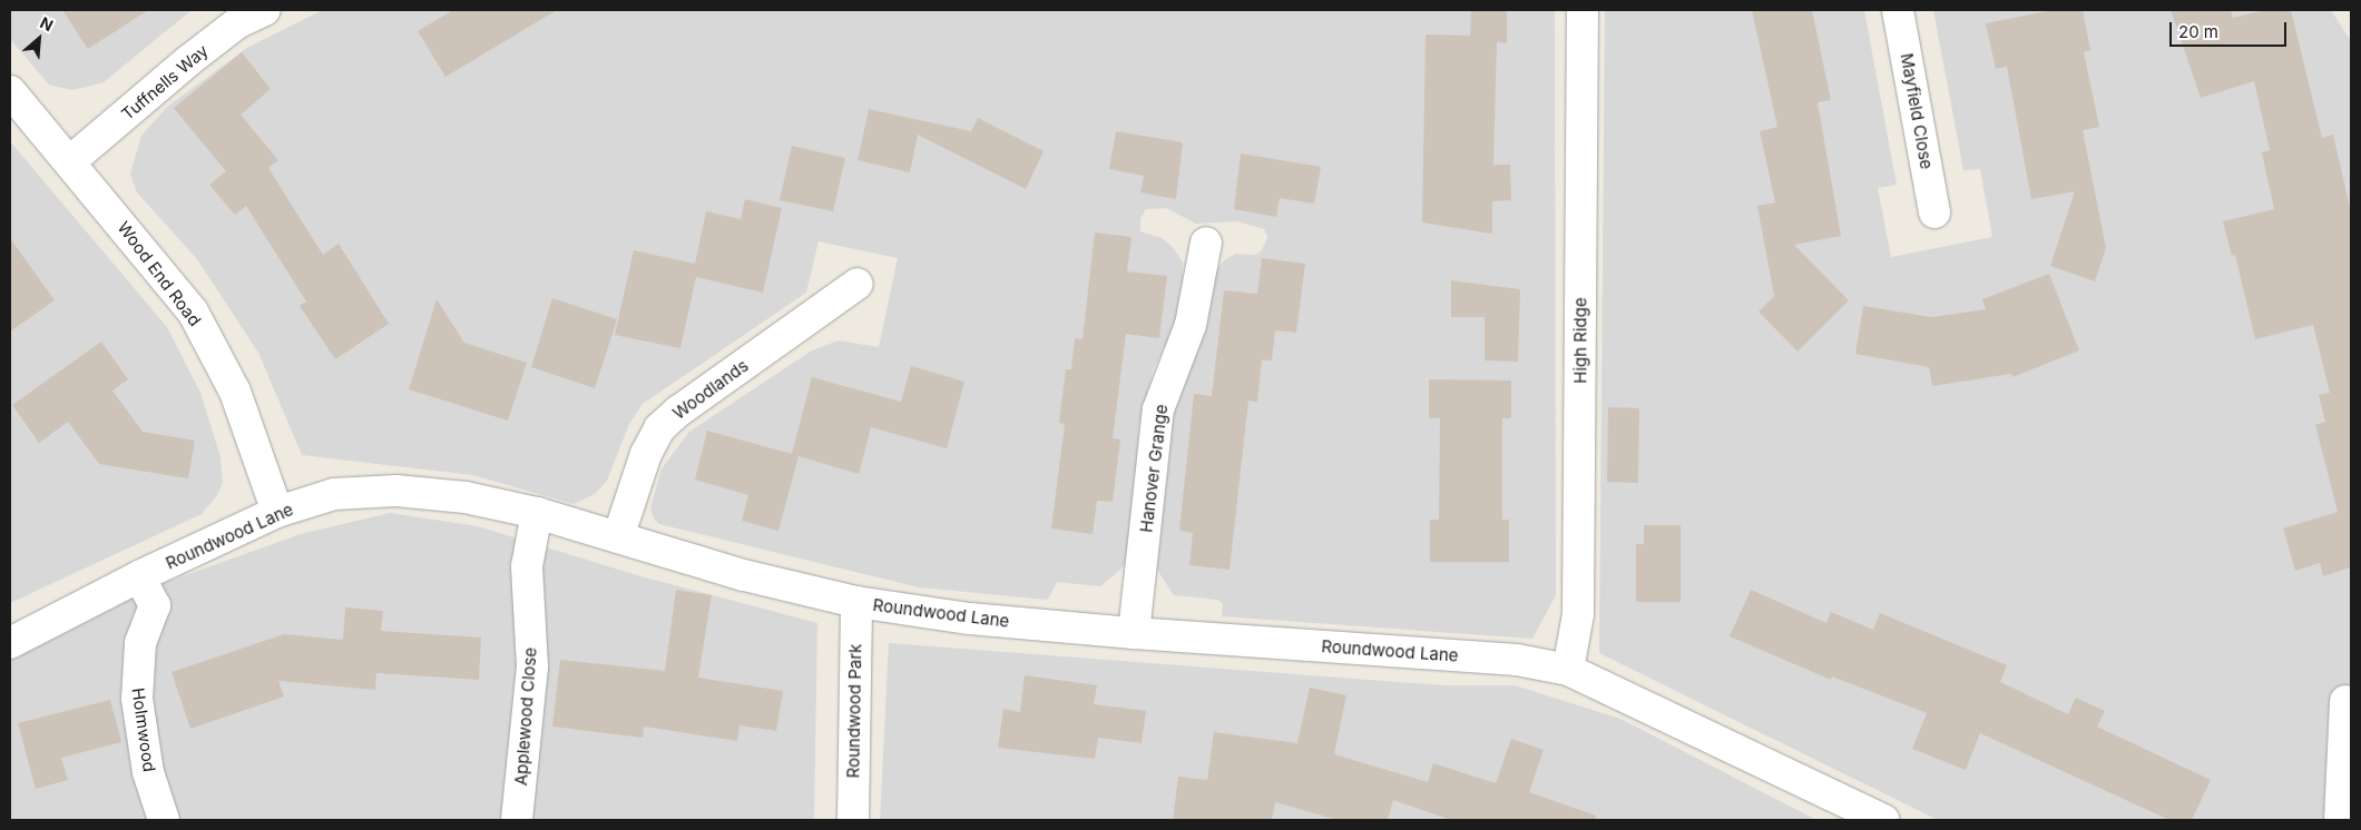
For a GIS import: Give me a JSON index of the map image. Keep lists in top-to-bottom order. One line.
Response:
{"streets":{"street":["Tuffnells Way","Mayfield Close","Wood End Road","High Ridge","Woodlands","Hanover Grange","Roundwood Lane","Roundwood Park","Applewood Close","Holmwood"]},"crossings":[["Tuffnells Way","Wood End Road"],["Wood End Road","Roundwood Lane"],["High Ridge","Roundwood Lane"],["Woodlands","Roundwood Lane"],["Hanover Grange","Roundwood Lane"],["Roundwood Lane","Roundwood Park"],["Roundwood Lane","Applewood Close"],["Roundwood Lane","Holmwood"]],"scale_bar":"20 m","north":"top right"}
